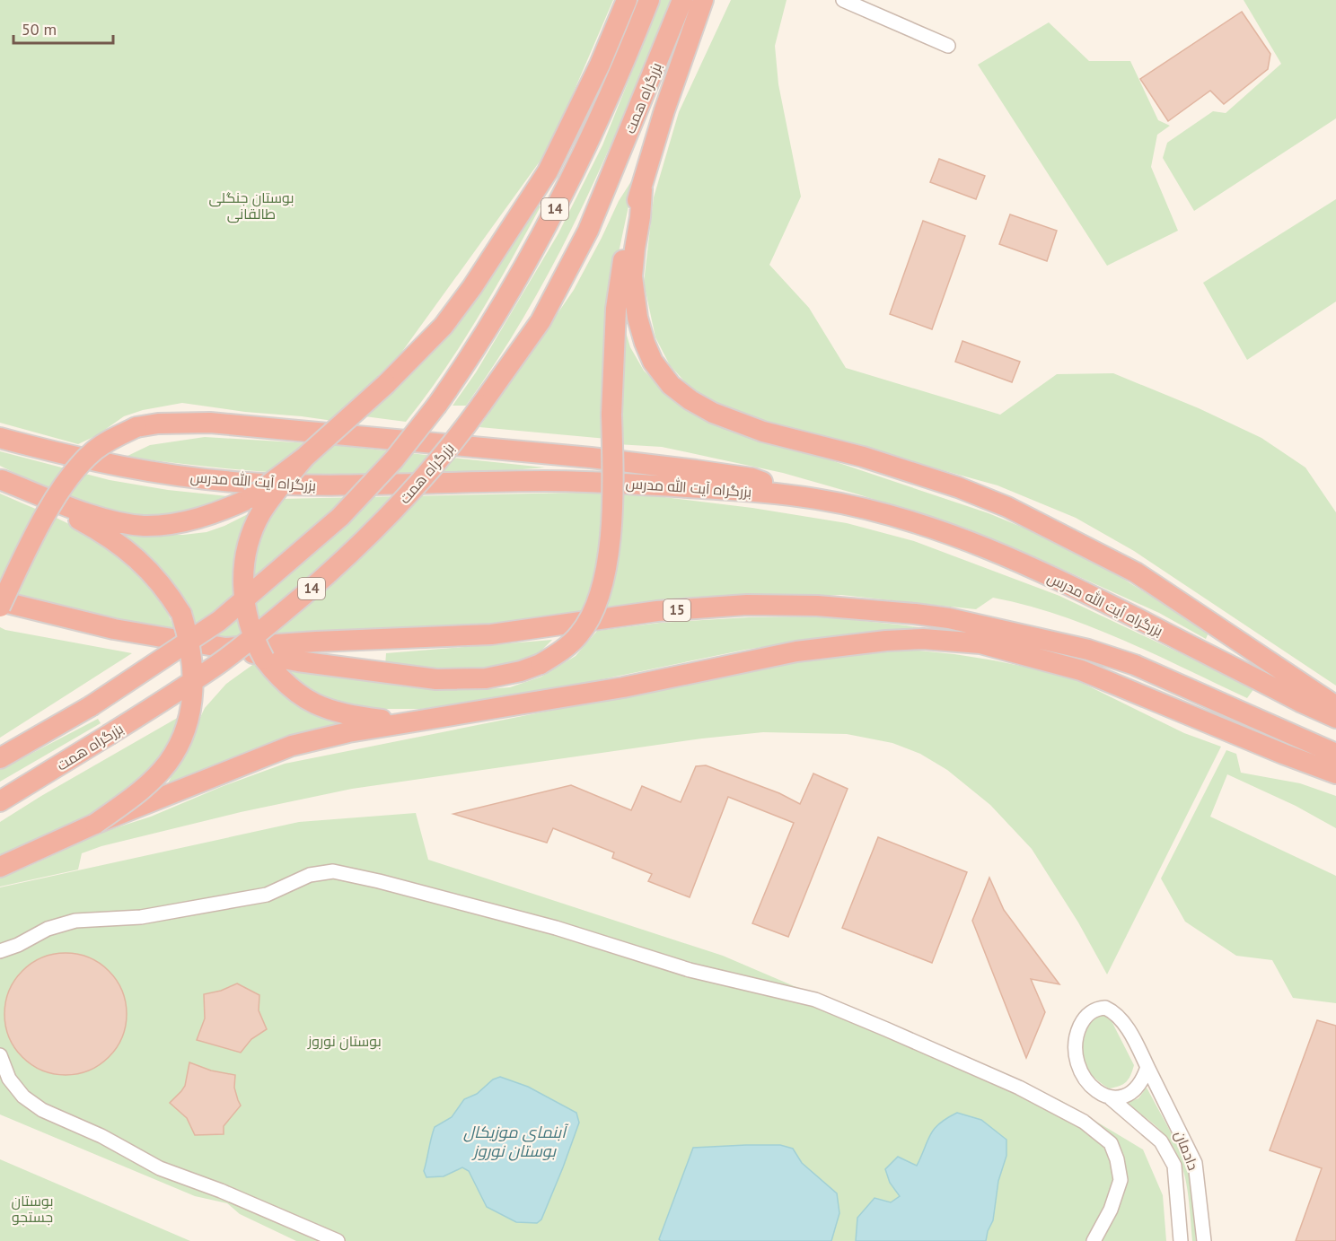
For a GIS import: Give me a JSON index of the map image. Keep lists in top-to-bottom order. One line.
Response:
{"streets":{"highway":["بزرگراه همت","14","بزرگراه آیت الله مدرس","15"],"street":["دادمان"]},"water":["آبنمای موزیکال بوستان نوروز"],"parks":["بوستان جنگلی طالقانی","بوستان نوروز","بوستان جستجو"],"scale_bar":"50 m"}
